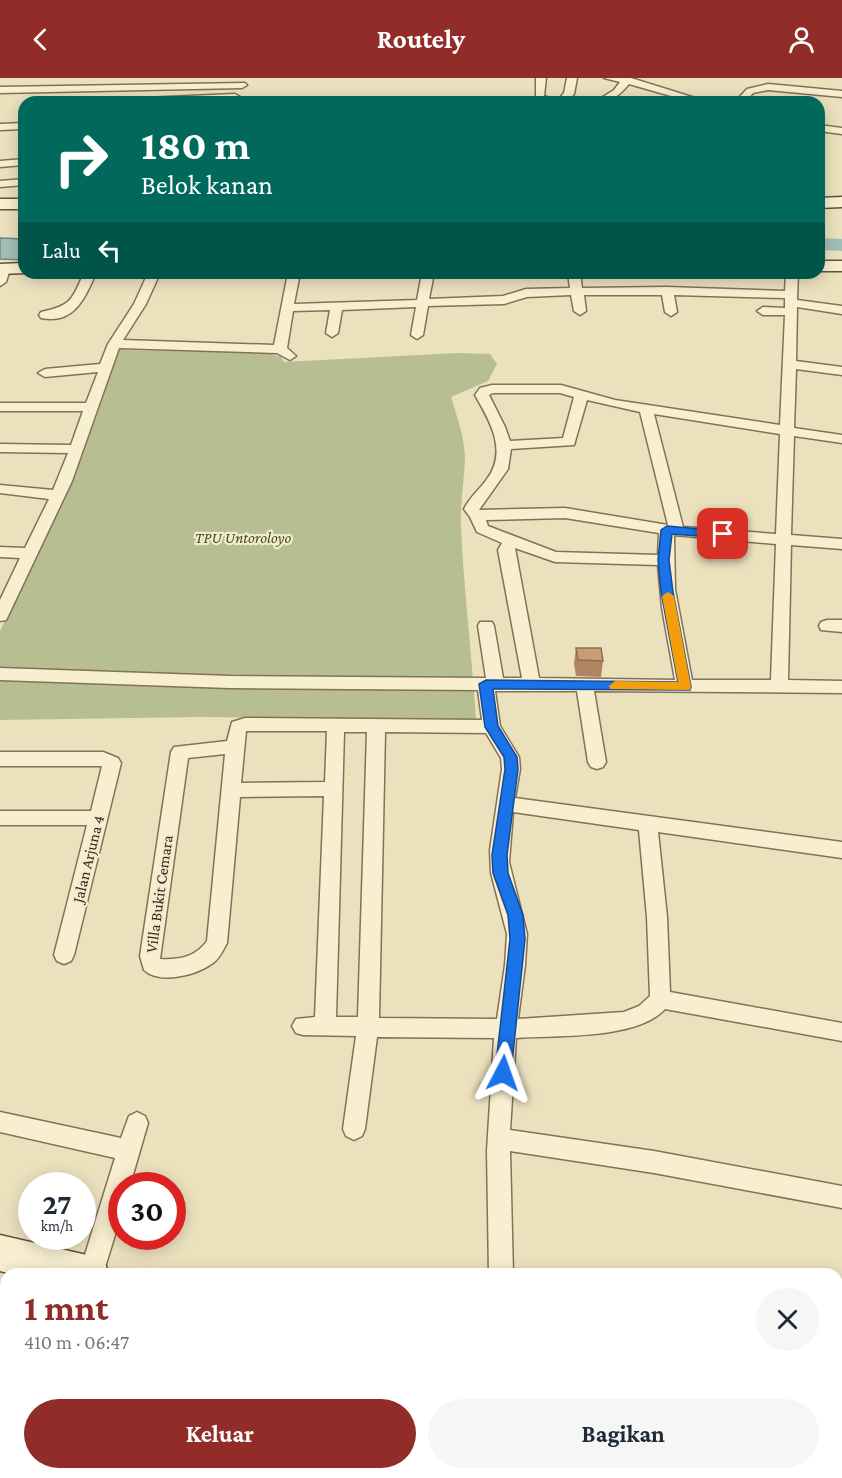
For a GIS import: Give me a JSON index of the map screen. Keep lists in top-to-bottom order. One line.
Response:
{"streets":{"street":["Jalan Arjuna 4","Villa Bukit Cemara"]},"parks":["TPU Untoroloyo"],"page":{"header":"Routely","turn":["180 m","Belok kanan"],"then":"Lalu","speed":"27 km/h","limit":"30","heading":["1 mnt","410 m · 06:47"],"buttons":["Keluar","Bagikan"]}}
